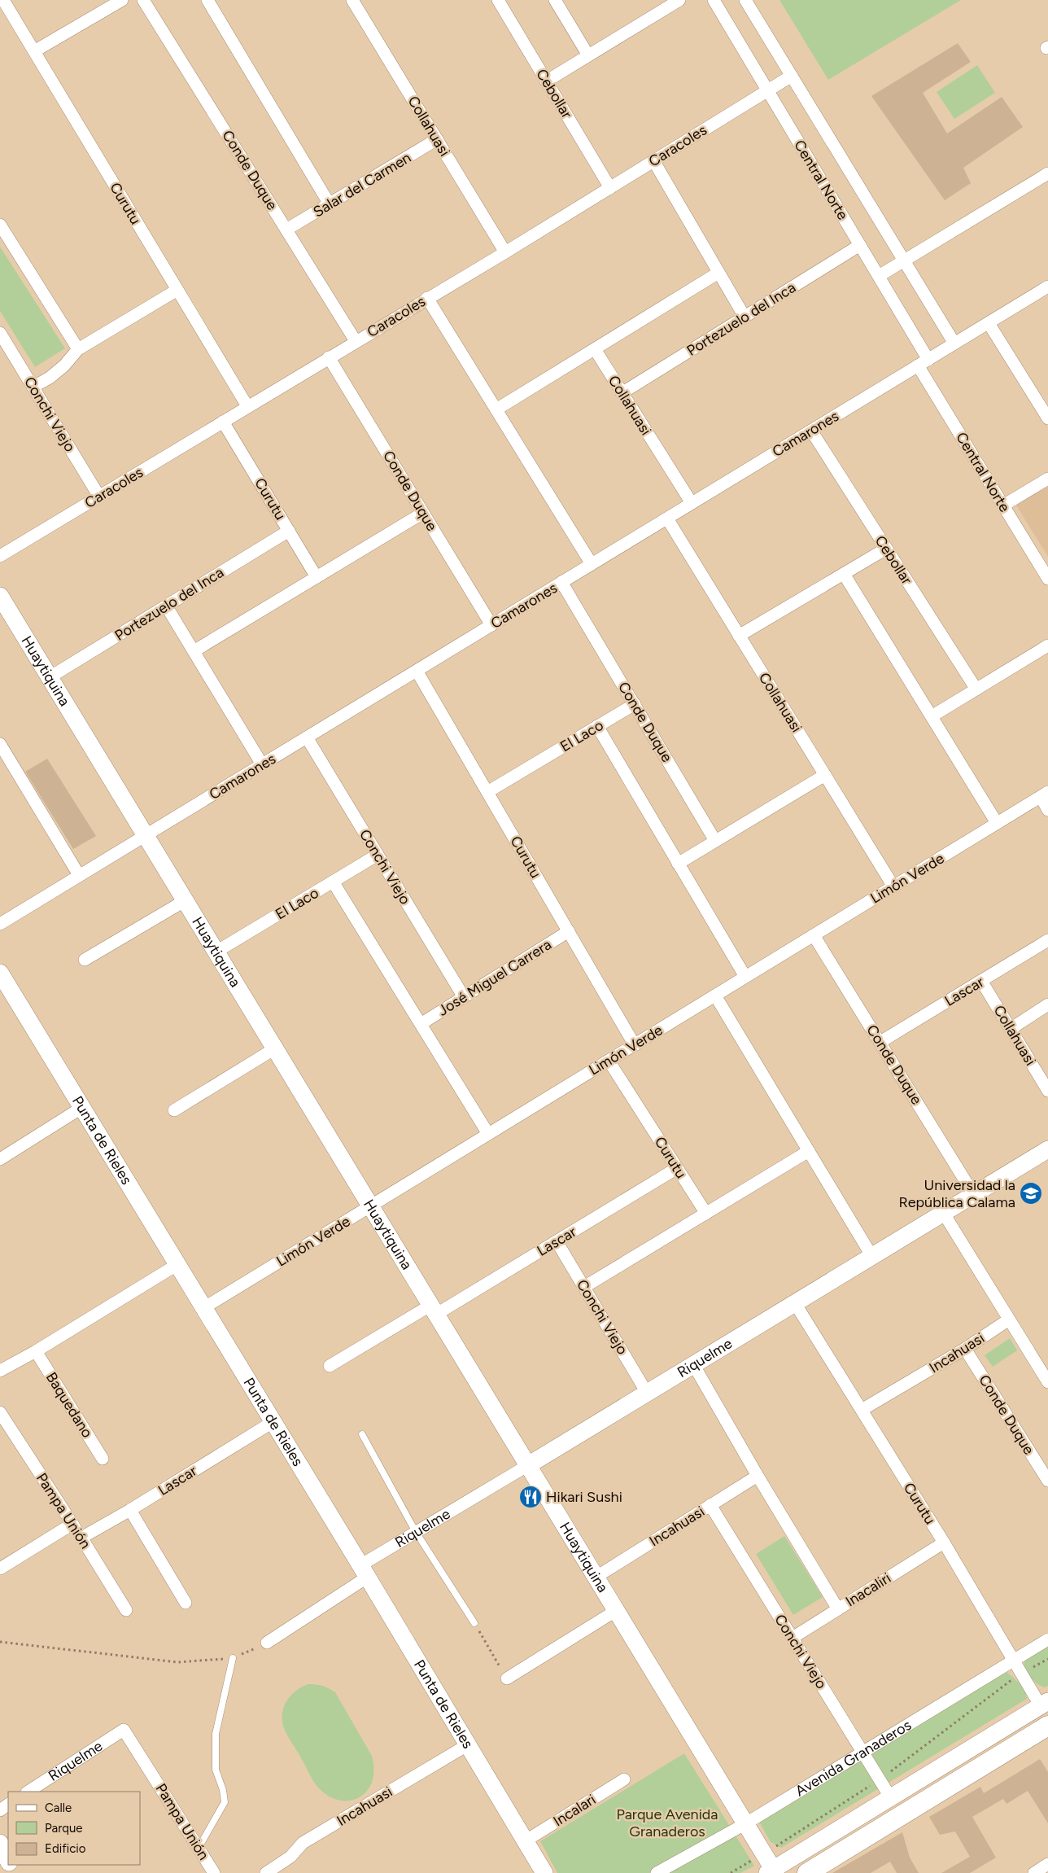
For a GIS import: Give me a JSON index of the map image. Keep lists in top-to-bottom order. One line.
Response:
{"streets":{"main road":["Huaytiquina","Punta de Rieles","Riquelme"],"street":["Cebollar","Collahuasi","Caracoles","Conde Duque","Central Norte","Salar del Carmen","Curutu","Portezuelo del Inca","Conchi Viejo","Camarones","El Laco","Limón Verde","José Miguel Carrera","Lascar","Incahuasi","Baquedano","Pampa Unión","Inacaliri","Avenida Granaderos","Incalari"]},"crossings":[["Cebollar","Caracoles"],["Cebollar","Camarones"],["Collahuasi","Caracoles"],["Collahuasi","Salar del Carmen"],["Collahuasi","Portezuelo del Inca"],["Collahuasi","Camarones"],["Collahuasi","Limón Verde"],["Collahuasi","Lascar"],["Caracoles","Conde Duque"],["Caracoles","Central Norte"],["Caracoles","Curutu"],["Caracoles","Conchi Viejo"],["Conde Duque","Salar del Carmen"],["Conde Duque","Camarones"],["Conde Duque","El Laco"],["Conde Duque","Limón Verde"],["Conde Duque","Lascar"],["Conde Duque","Incahuasi"],["Conde Duque","Riquelme"],["Central Norte","Portezuelo del Inca"],["Central Norte","Camarones"],["Curutu","Portezuelo del Inca"],["Curutu","Camarones"],["Curutu","El Laco"],["Curutu","Limón Verde"],["Curutu","José Miguel Carrera"],["Curutu","Lascar"],["Curutu","Incahuasi"],["Curutu","Riquelme"],["Curutu","Inacaliri"],["Curutu","Avenida Granaderos"],["Portezuelo del Inca","Huaytiquina"],["Conchi Viejo","Camarones"],["Conchi Viejo","El Laco"],["Conchi Viejo","José Miguel Carrera"],["Conchi Viejo","Lascar"],["Conchi Viejo","Incahuasi"],["Conchi Viejo","Riquelme"],["Conchi Viejo","Inacaliri"],["Conchi Viejo","Avenida Granaderos"],["Camarones","Huaytiquina"],["Huaytiquina","El Laco"],["Huaytiquina","Limón Verde"],["Huaytiquina","Lascar"],["Huaytiquina","Incahuasi"],["Huaytiquina","Riquelme"],["Huaytiquina","Avenida Granaderos"],["Limón Verde","Punta de Rieles"],["Lascar","Punta de Rieles"],["Lascar","Pampa Unión"],["Punta de Rieles","Incahuasi"],["Punta de Rieles","Riquelme"],["Punta de Rieles","Incalari"],["Riquelme","Pampa Unión"]],"parks":["Parque Avenida Granaderos"],"places":{"school or university":["Universidad la República Calama"],"restaurant":["Hikari Sushi"]},"legend":["Calle","Parque","Edificio"]}
